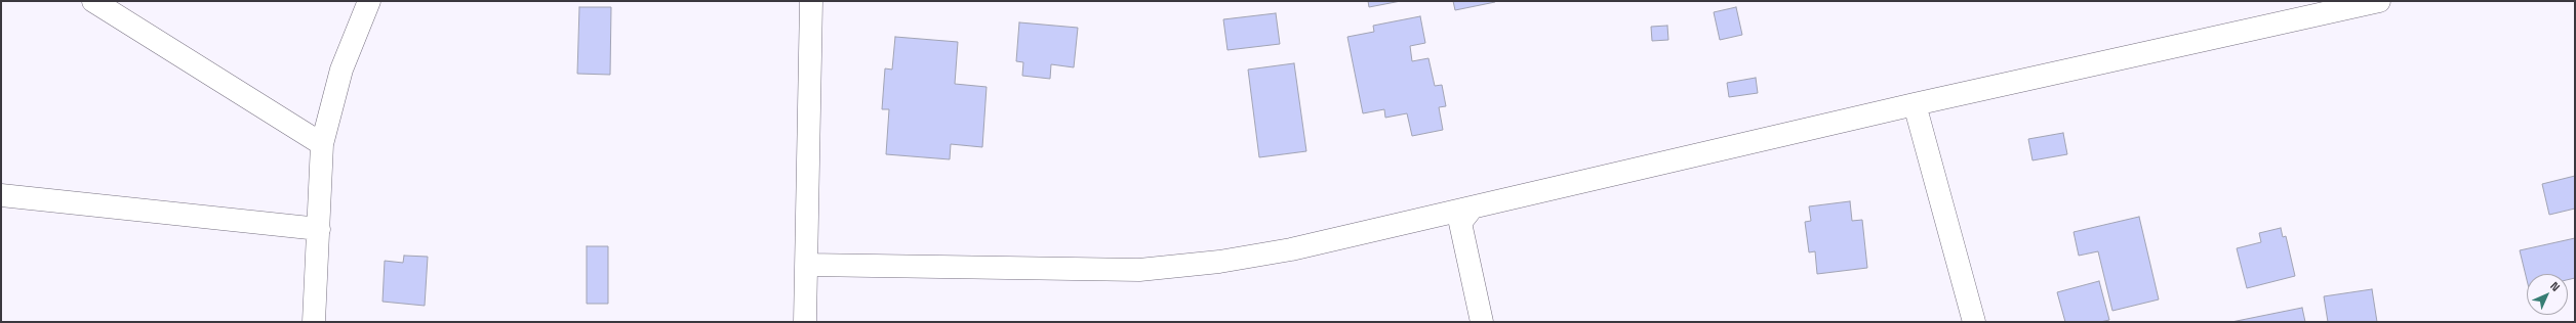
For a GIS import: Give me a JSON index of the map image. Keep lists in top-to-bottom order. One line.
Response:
{"north":"top right"}
